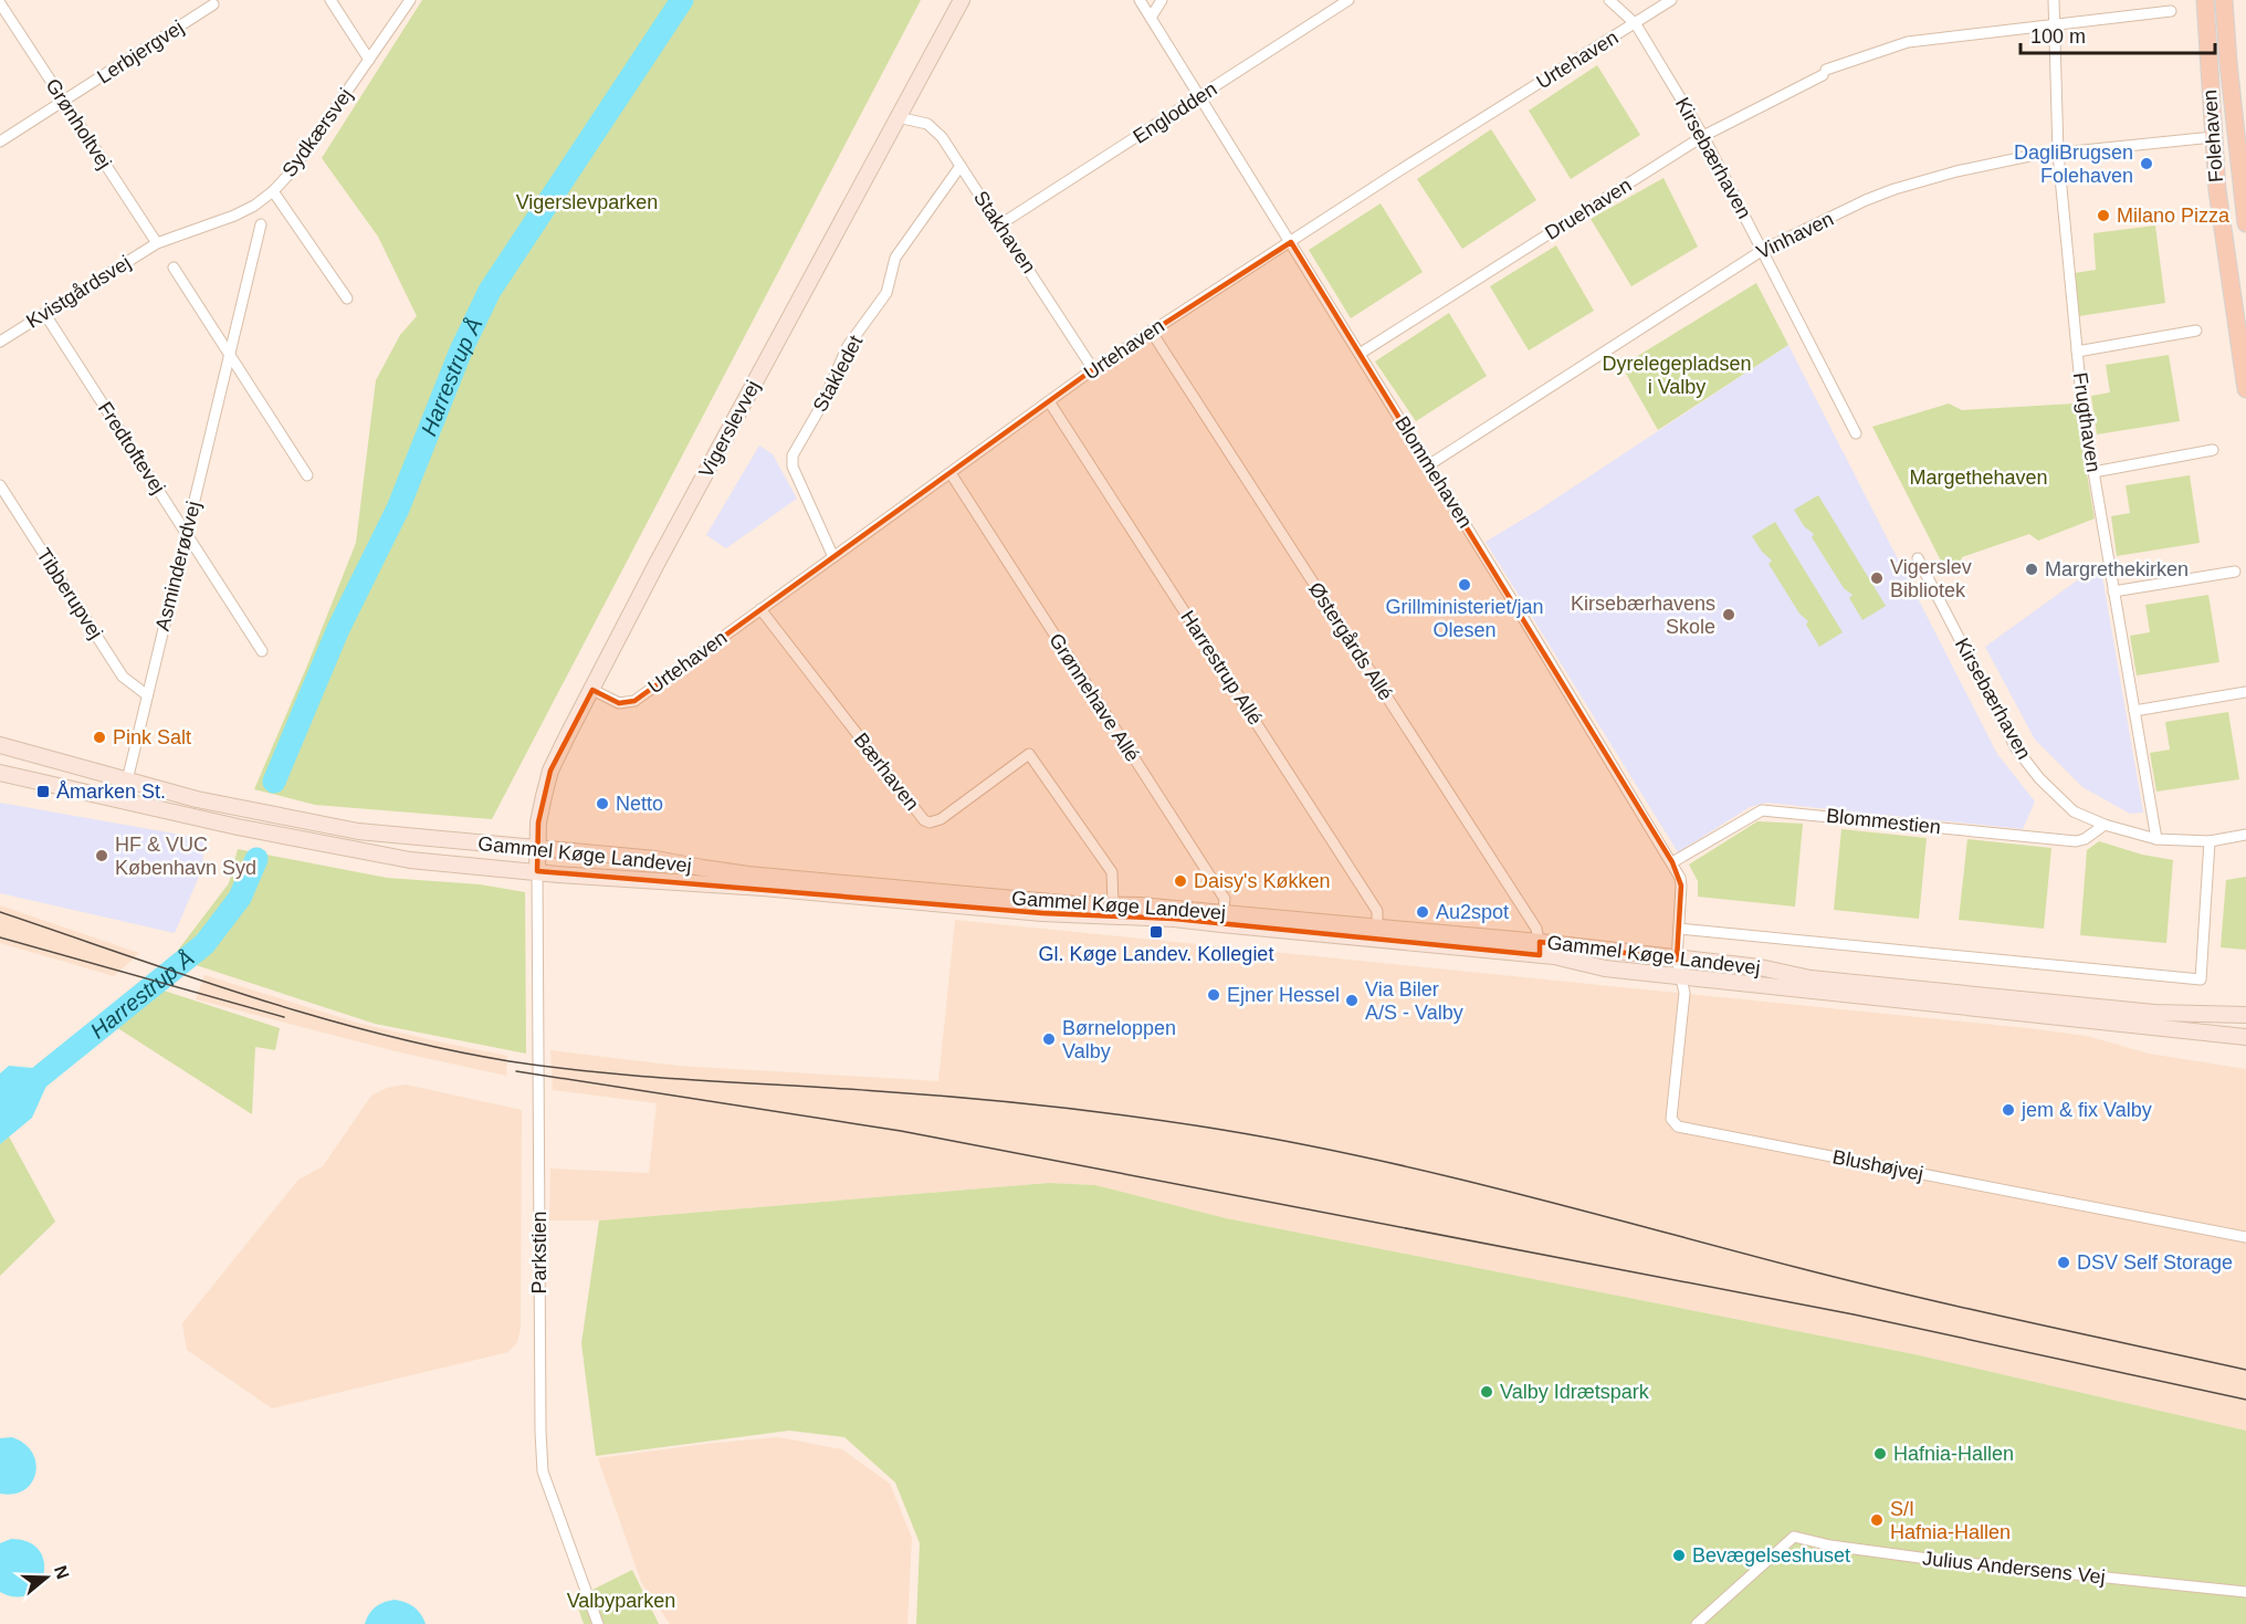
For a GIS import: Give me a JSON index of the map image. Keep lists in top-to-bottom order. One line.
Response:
{"streets":{"main road":["Folehaven","Vigerslevvej","Gammel Køge Landevej"],"street":["Lerbjergvej","Urtehaven","Englodden","Grønholtvej","Sydkærsvej","Kirsebærhaven","Druehaven","Stakhaven","Vinhaven","Kvistgårdsvej","Stakledet","Frugthaven","Fredtoftevej","Blommehaven","Asminderødvej","Tibberupvej","Østergårds Allé","Harrestrup Allé","Grønnehave Allé","Bærhaven","Blommestien","Blushøjvej","Parkstien","Julius Andersens Vej"]},"crossings":[["Lerbjergvej","Grønholtvej"],["Urtehaven","Kirsebærhaven"],["Urtehaven","Stakhaven"],["Urtehaven","Stakledet"],["Urtehaven","Vigerslevvej"],["Urtehaven","Blommehaven"],["Urtehaven","Østergårds Allé"],["Urtehaven","Harrestrup Allé"],["Urtehaven","Grønnehave Allé"],["Urtehaven","Bærhaven"],["Englodden","Stakhaven"],["Englodden","Blommehaven"],["Grønholtvej","Sydkærsvej"],["Grønholtvej","Kvistgårdsvej"],["Sydkærsvej","Kvistgårdsvej"],["Folehaven","Vinhaven"],["Kirsebærhaven","Druehaven"],["Kirsebærhaven","Vinhaven"],["Kirsebærhaven","Frugthaven"],["Kirsebærhaven","Blommestien"],["Kirsebærhaven","Gammel Køge Landevej"],["Druehaven","Frugthaven"],["Druehaven","Blommehaven"],["Stakhaven","Stakledet"],["Stakhaven","Vigerslevvej"],["Vinhaven","Frugthaven"],["Vinhaven","Blommehaven"],["Kvistgårdsvej","Fredtoftevej"],["Vigerslevvej","Gammel Køge Landevej"],["Vigerslevvej","Parkstien"],["Fredtoftevej","Asminderødvej"],["Blommehaven","Blommestien"],["Blommehaven","Gammel Køge Landevej"],["Blommehaven","Blushøjvej"],["Asminderødvej","Tibberupvej"],["Asminderødvej","Gammel Køge Landevej"],["Østergårds Allé","Gammel Køge Landevej"],["Harrestrup Allé","Gammel Køge Landevej"],["Grønnehave Allé","Gammel Køge Landevej"],["Bærhaven","Gammel Køge Landevej"],["Gammel Køge Landevej","Blushøjvej"],["Gammel Køge Landevej","Parkstien"]],"water":["Harrestrup Å"],"parks":["Vigerslevparken","Dyrelegepladsen i Valby","Margethehaven","Valbyparken"],"places":{"other":["DagliBrugsen Folehaven","Milano Pizza","Margrethekirken","Vigerslev Bibliotek","Grillministeriet/jan Olesen","Kirsebærhavens Skole","Pink Salt","Netto","HF & VUC København Syd","Daisy's Køkken","Au2spot","Ejner Hessel","Via Biler A/S - Valby","Børneloppen Valby","jem & fix Valby","DSV Self Storage","Valby Idrætspark","Hafnia-Hallen","S/I Hafnia-Hallen","Bevægelseshuset"],"transit":["Åmarken St.","Gl. Køge Landev. Kollegiet"]},"scale_bar":"100 m","north":"right"}
